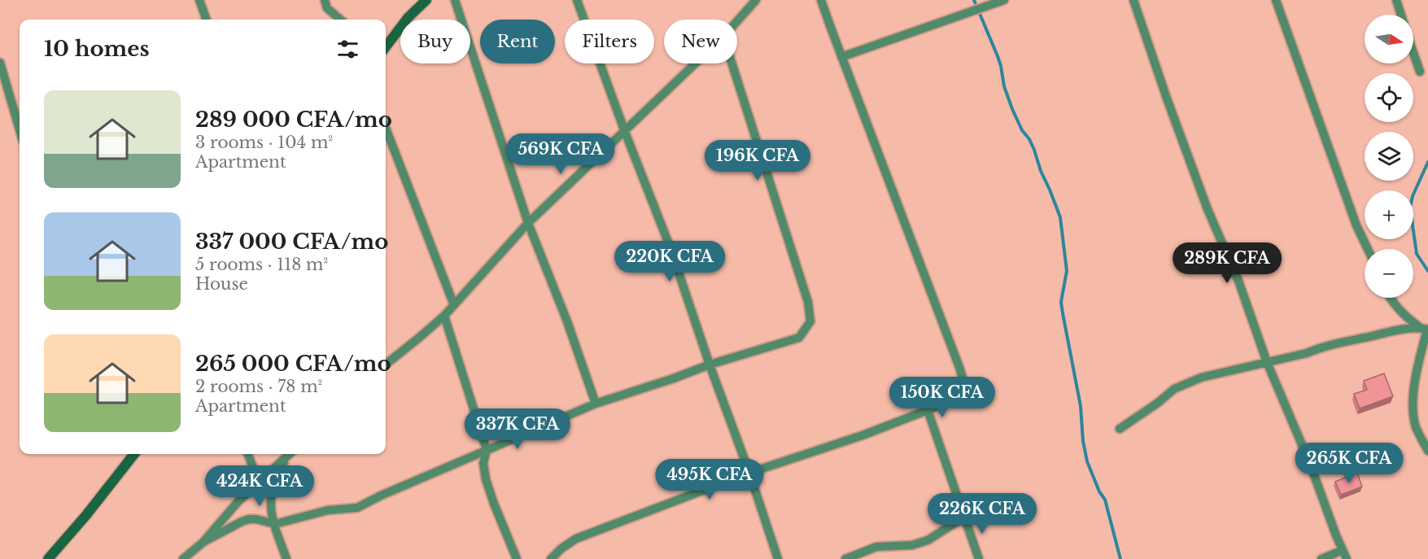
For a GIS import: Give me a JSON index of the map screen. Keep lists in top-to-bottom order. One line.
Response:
{"north":"right","page":{"map_buttons":["+","−"],"chip":["Buy","Rent","Filters","New"],"heading":"10 homes","list":[{"name":"289 000 CFA/mo","note":"3 rooms · 104 m² · Apartment"},{"name":"337 000 CFA/mo","note":"5 rooms · 118 m² · House"},{"name":"265 000 CFA/mo","note":"2 rooms · 78 m² · Apartment"}],"price":["569K CFA","196K CFA","220K CFA","289K CFA","150K CFA","337K CFA","265K CFA","495K CFA","424K CFA","226K CFA"]}}
